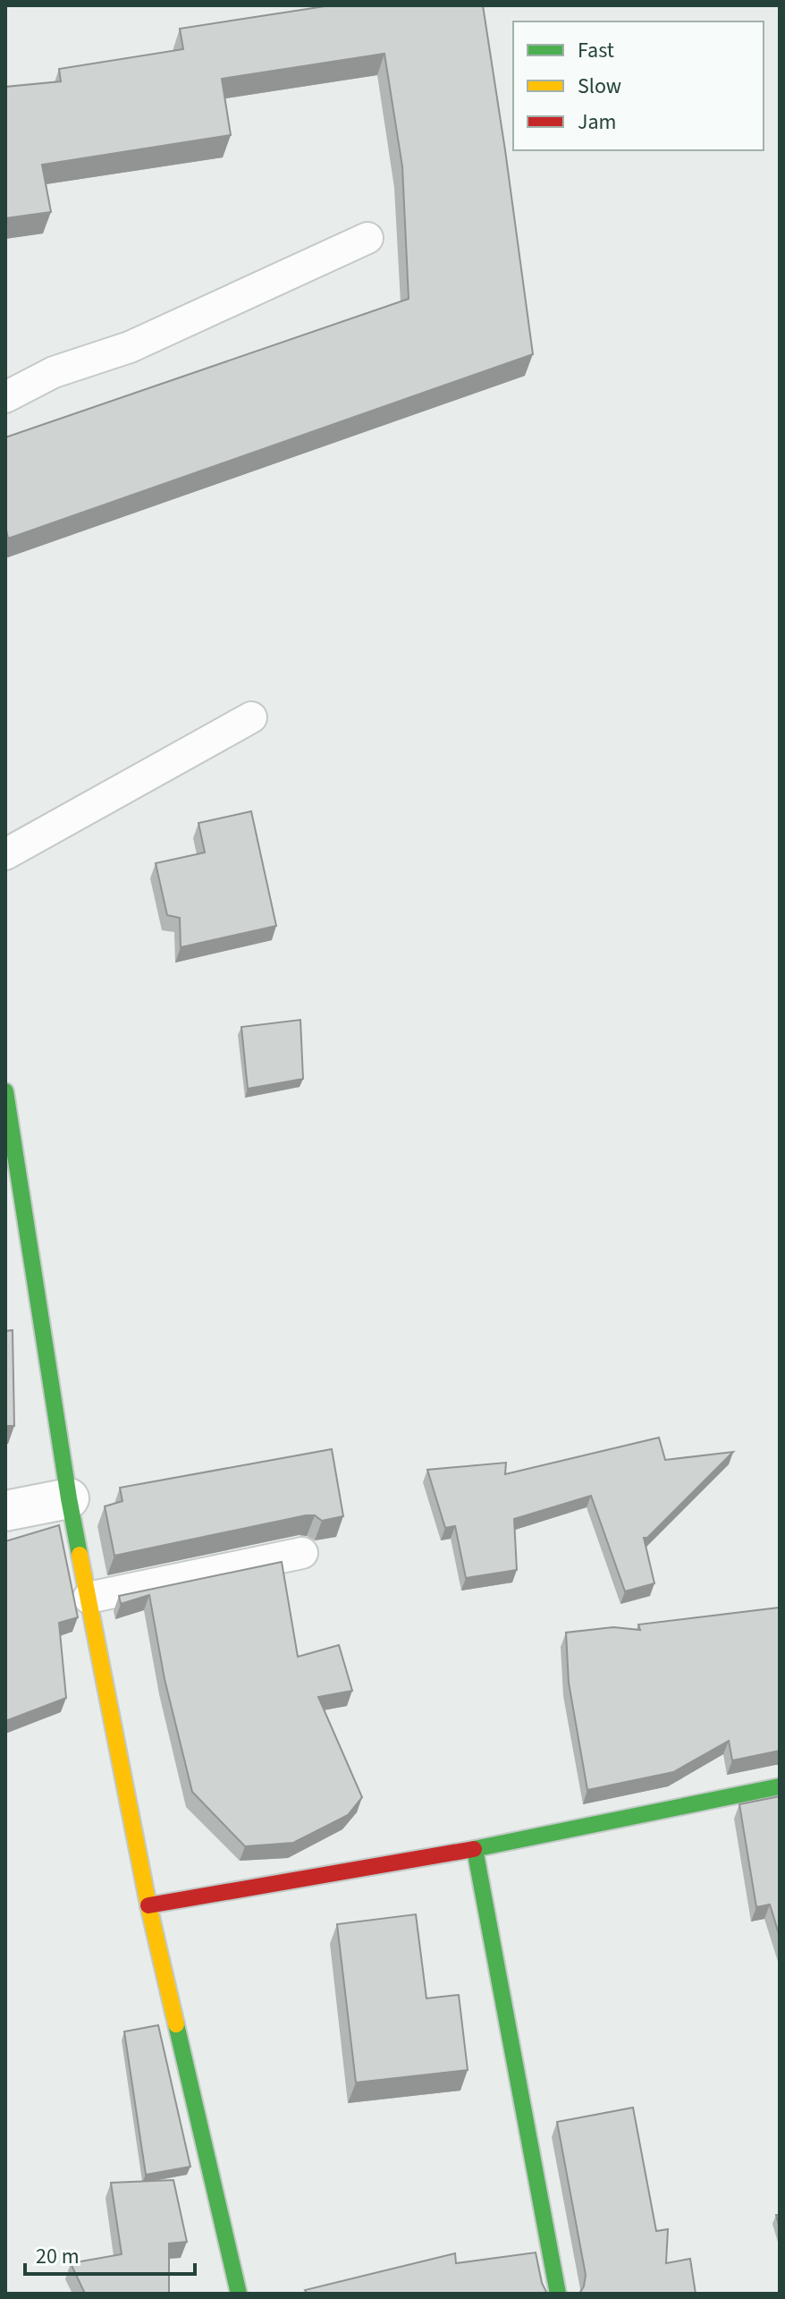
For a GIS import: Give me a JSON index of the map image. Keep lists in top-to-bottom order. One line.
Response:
{"legend":["Fast","Slow","Jam"],"scale_bar":"20 m"}
